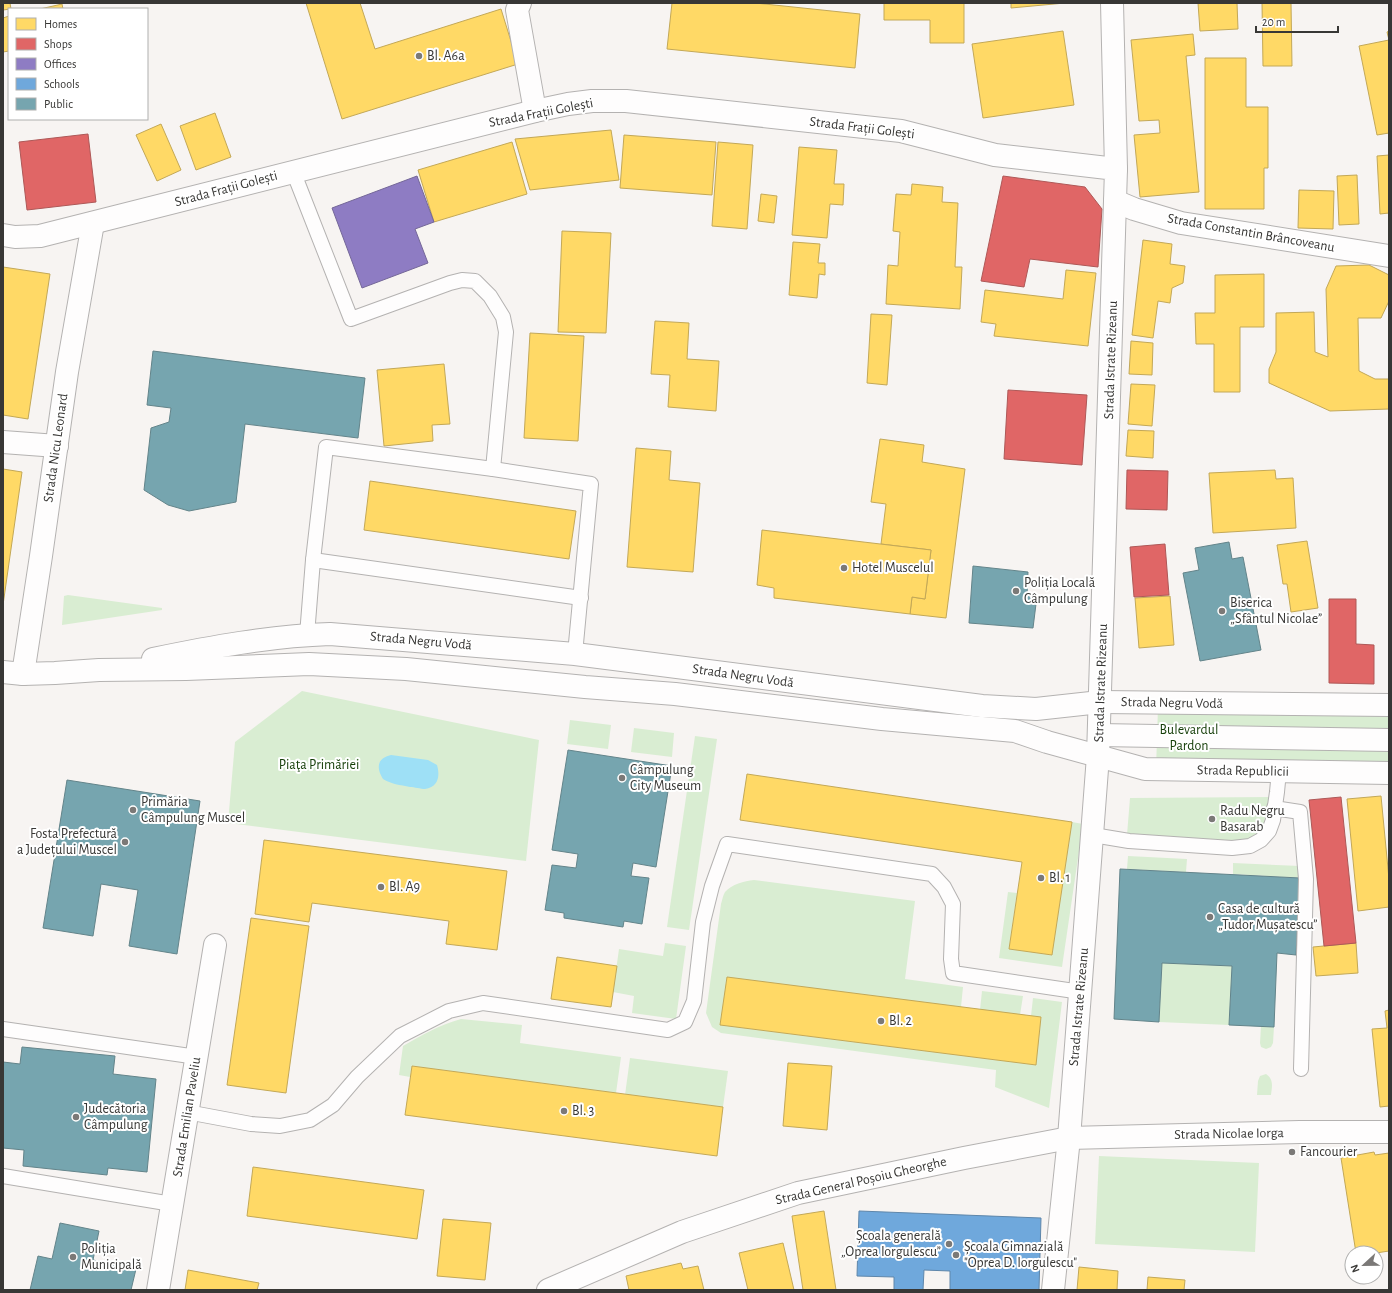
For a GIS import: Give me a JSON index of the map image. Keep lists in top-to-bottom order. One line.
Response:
{"streets":{"street":["Strada Frații Golești","Strada Constantin Brâncoveanu","Strada Istrate Rizeanu","Strada Nicu Leonard","Strada Negru Vodă","Strada Republicii","Strada Emilian Paveliu","Strada Nicolae Iorga","Strada General Poșoiu Gheorghe"]},"crossings":[["Strada Frații Golești","Strada Istrate Rizeanu"],["Strada Frații Golești","Strada Nicu Leonard"],["Strada Constantin Brâncoveanu","Strada Istrate Rizeanu"],["Strada Istrate Rizeanu","Strada Negru Vodă"],["Strada Istrate Rizeanu","Strada Republicii"],["Strada Istrate Rizeanu","Strada Nicolae Iorga"],["Strada Istrate Rizeanu","Strada General Poșoiu Gheorghe"],["Strada Nicu Leonard","Strada Negru Vodă"],["Strada Negru Vodă","Strada Republicii"],["Strada Nicolae Iorga","Strada General Poșoiu Gheorghe"]],"parks":["Bulevardul Pardon","Piaţa Primăriei"],"places":["Bl. A6a","Hotel Muscelul","Poliția Locală Câmpulung","Biserica „Sfântul Nicolae”","Câmpulung City Museum","Primăria Câmpulung Muscel","Radu Negru Basarab","Fosta Prefectură a Județului Muscel","Bl. 1","Bl. A9","Casa de cultură „Tudor Mușatescu”","Bl. 2","Bl. 3","Judecătoria Câmpulung","Fancourier","Școala generală „Oprea Iorgulescu”","Școala Gimnazială \"Oprea D. Iorgulescu\"","Poliția Municipală"],"legend":["Homes","Shops","Offices","Schools","Public"],"scale_bar":"20 m","north":"left"}
